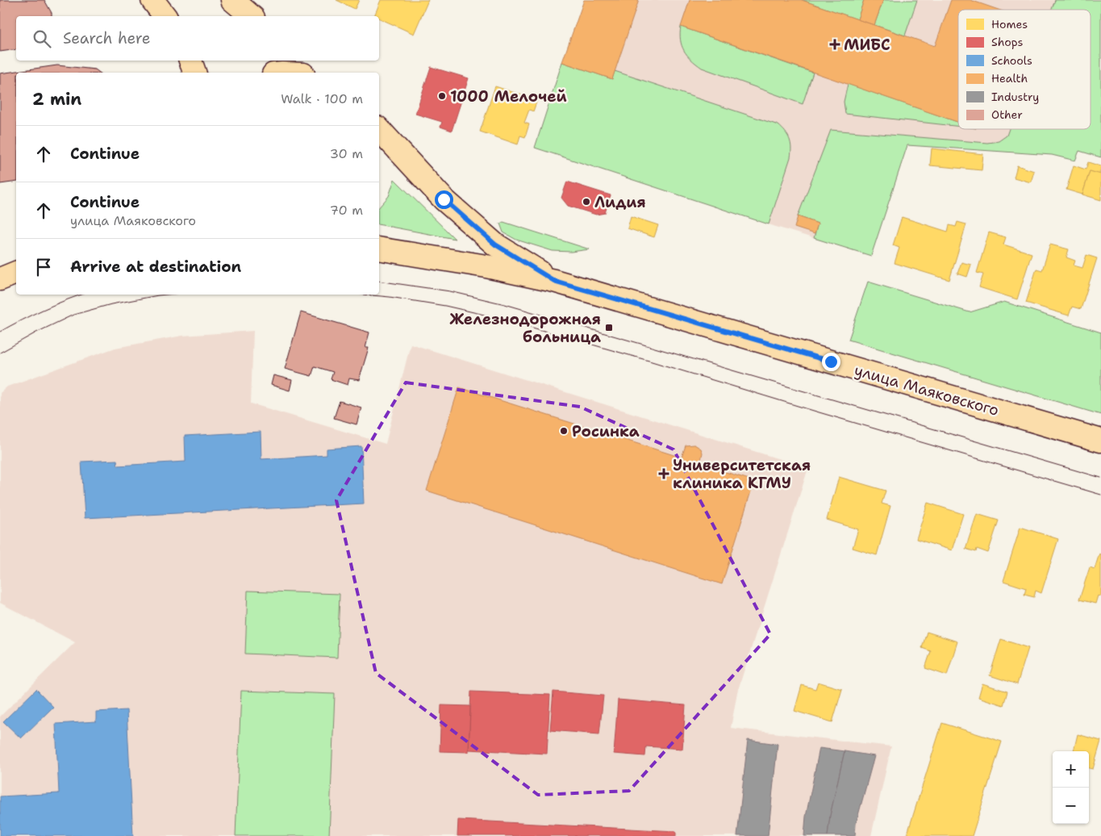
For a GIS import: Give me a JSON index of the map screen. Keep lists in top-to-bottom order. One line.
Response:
{"streets":{"main road":["улица Маяковского"]},"places":{"health":["МИБС","Университетская клиника КГМУ"],"other":["1000 Мелочей","Лидия","Росинка"],"transit":["Железнодорожная больница"]},"legend":["Homes","Shops","Schools","Health","Industry","Other"],"page":{"search":"Search here","heading":["2 min","Walk · 100 m"],"list":[["Continue","30 m"],["Continue","улица Маяковского","70 m"],"Arrive at destination"],"map_buttons":["+","−"]}}
